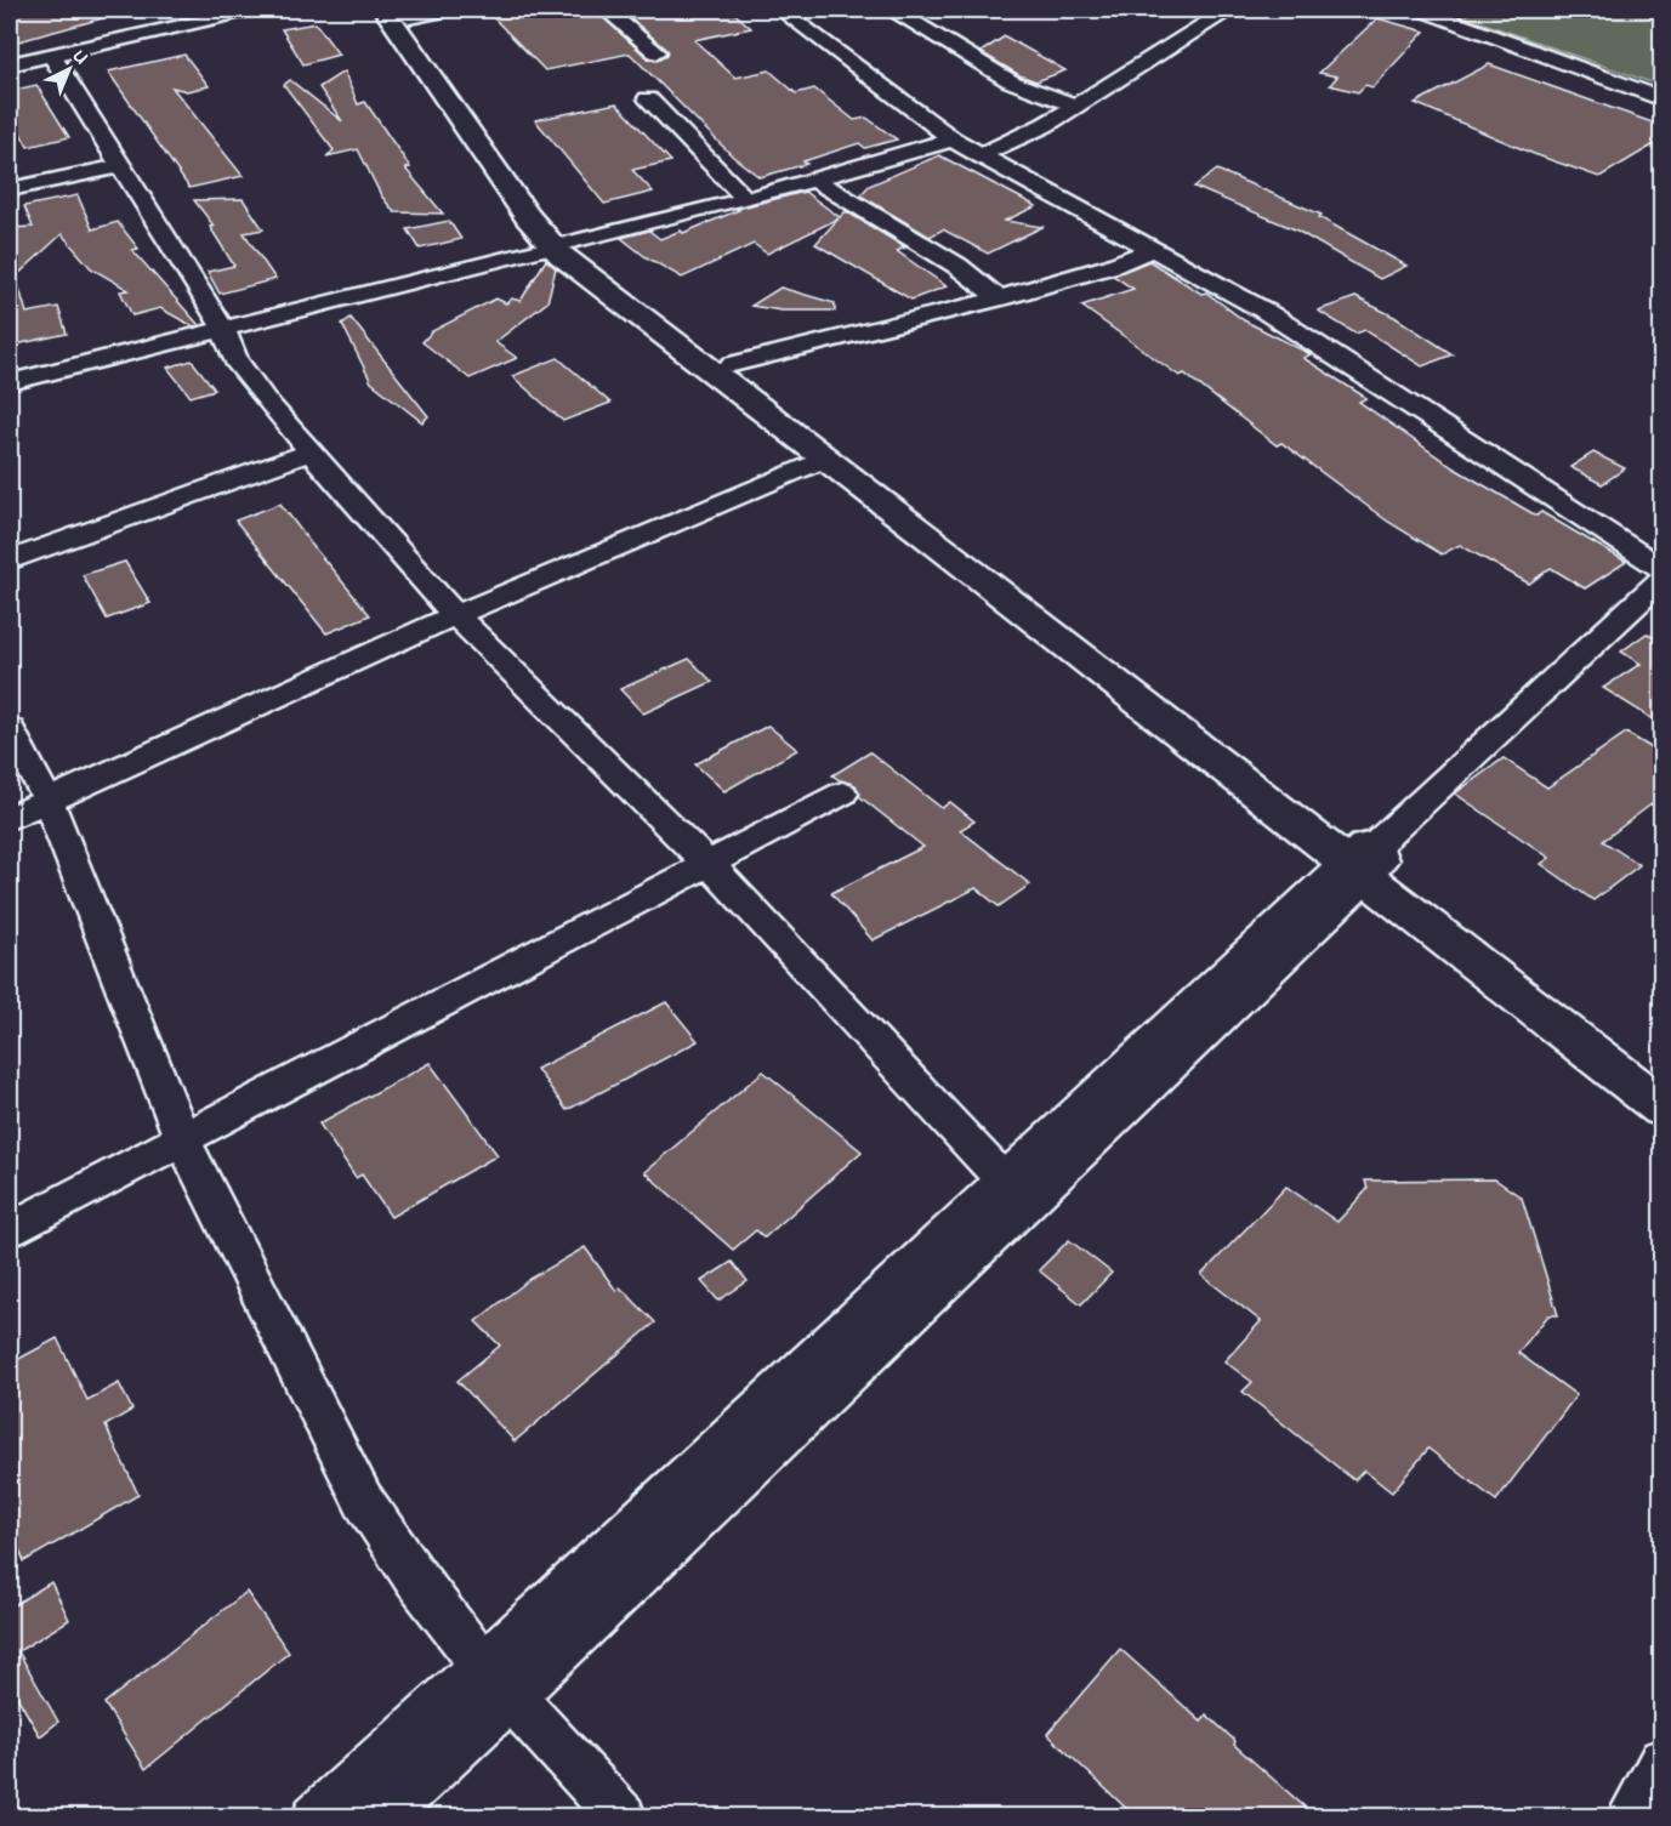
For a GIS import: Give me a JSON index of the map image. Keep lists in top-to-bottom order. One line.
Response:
{"north":"top right"}
